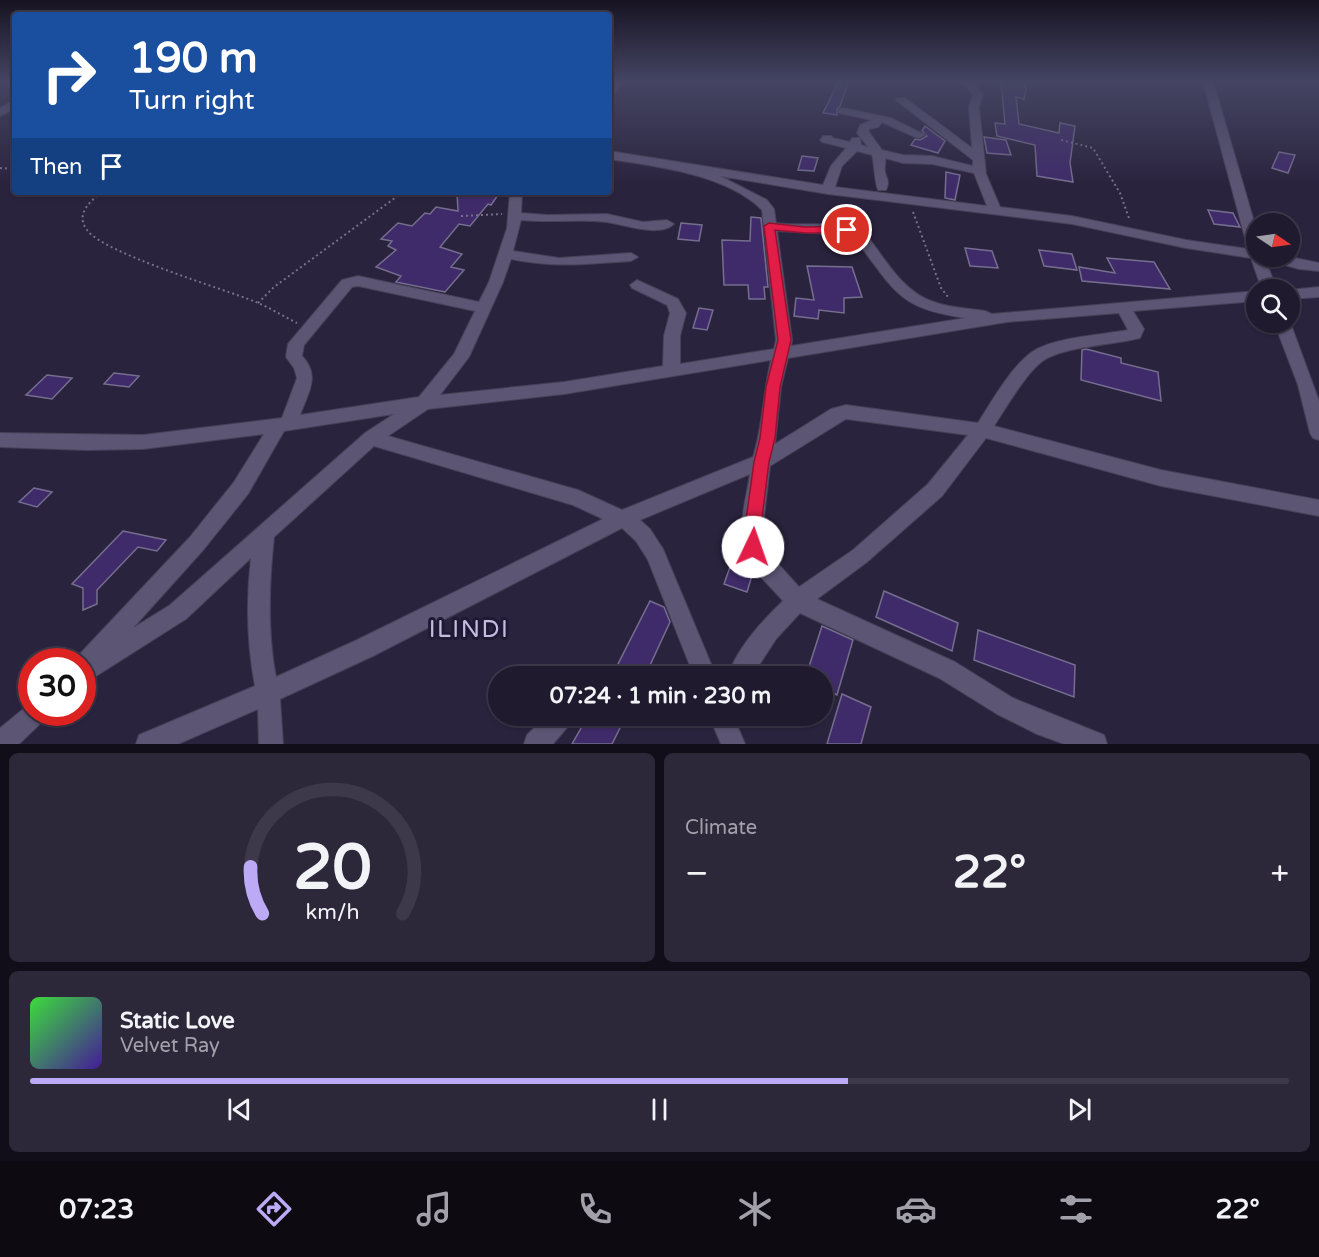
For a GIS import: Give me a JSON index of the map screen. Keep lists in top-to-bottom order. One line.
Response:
{"districts":["ILINDI"],"north":"right","page":{"turn":["190 m","Turn right"],"then":"Then","limit":"30","trip":"07:24 · 1 min · 230 m","tile":"Climate","heat":["−","22°","+"],"song":["Static Love","Velvet Ray"],"tabs":["07:23","22°"],"gauge":["20","km/h"]}}
